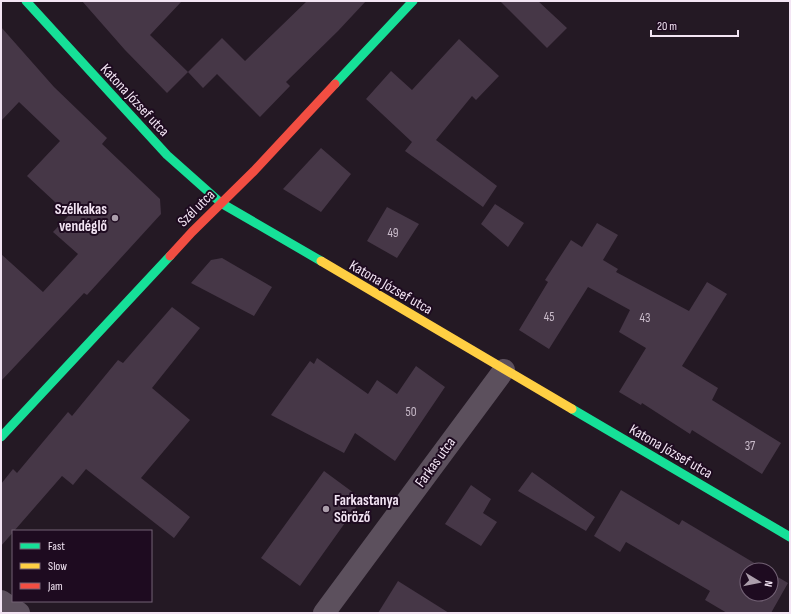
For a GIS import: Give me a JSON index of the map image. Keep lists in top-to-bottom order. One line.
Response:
{"streets":{"street":["Katona József utca","Szél utca","Farkas utca"]},"crossings":[["Katona József utca","Szél utca"],["Katona József utca","Farkas utca"]],"places":["Szélkakas vendéglő","Farkastanya Söröző"],"house_numbers":["49","45","43","50","37"],"legend":["Fast","Slow","Jam"],"scale_bar":"20 m","north":"right"}
